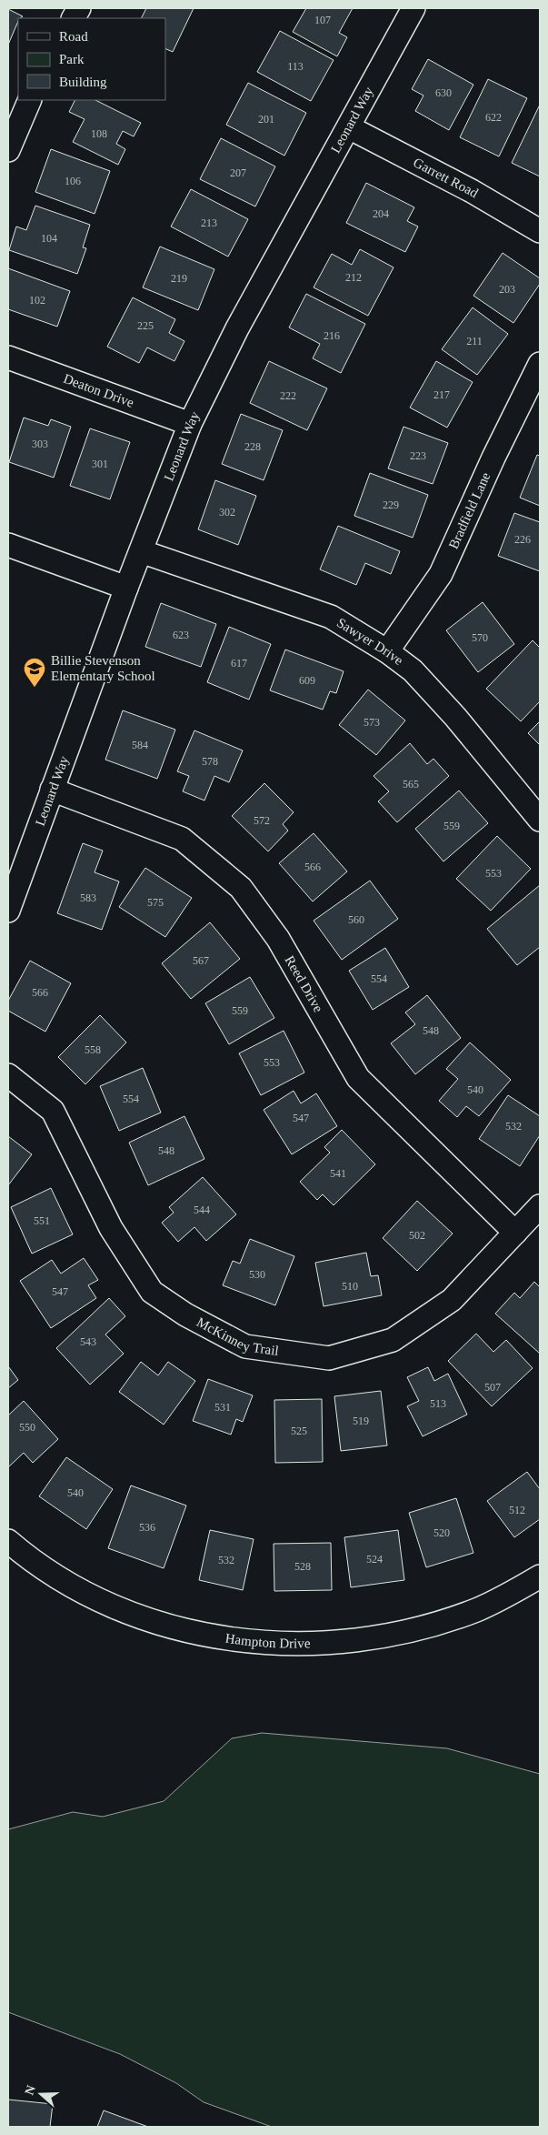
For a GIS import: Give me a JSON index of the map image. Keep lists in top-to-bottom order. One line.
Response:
{"streets":{"street":["Leonard Way","Garrett Road","Deaton Drive","Bradfield Lane","Sawyer Drive","Reed Drive","McKinney Trail","Hampton Drive"]},"crossings":[["Leonard Way","Garrett Road"],["Leonard Way","Deaton Drive"],["Leonard Way","Sawyer Drive"],["Leonard Way","Reed Drive"],["Bradfield Lane","Sawyer Drive"],["Reed Drive","McKinney Trail"]],"places":{"school or university":["Billie Stevenson Elementary School"]},"house_numbers":["107","113","630","622","201","108","207","106","204","213","104","212","219","203","102","225","216","211","217","222","303","228","223","301","229","302","226","623","570","617","609","573","584","578","565","572","559","566","553","583","575","560","567","554","566","559","548","558","553","540","554","547","532","548","541","544","551","502","530","510","547","543","507","513","531","519","550","525","540","512","536","520","524","532","528"],"legend":["Road","Park","Building"],"north":"left"}
